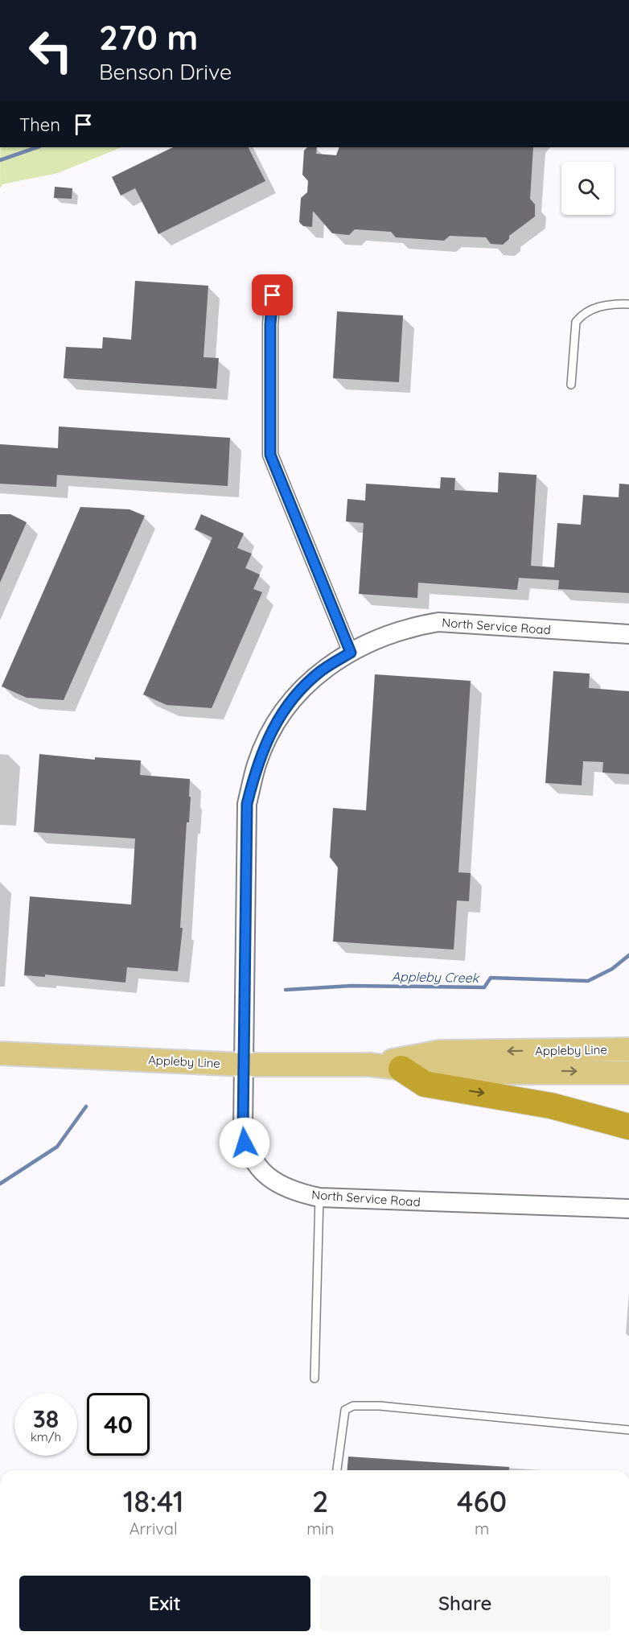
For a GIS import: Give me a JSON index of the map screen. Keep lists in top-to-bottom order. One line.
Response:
{"streets":{"main road":["Appleby Line"],"street":["North Service Road"]},"crossings":[["North Service Road","Appleby Line"]],"water":["Appleby Creek"],"page":{"turn":["270 m","Benson Drive"],"then":"Then","speed":"38 km/h","limit":"40","eta":["18:41","Arrival","2","min","460","m"],"buttons":["Exit","Share"]}}
